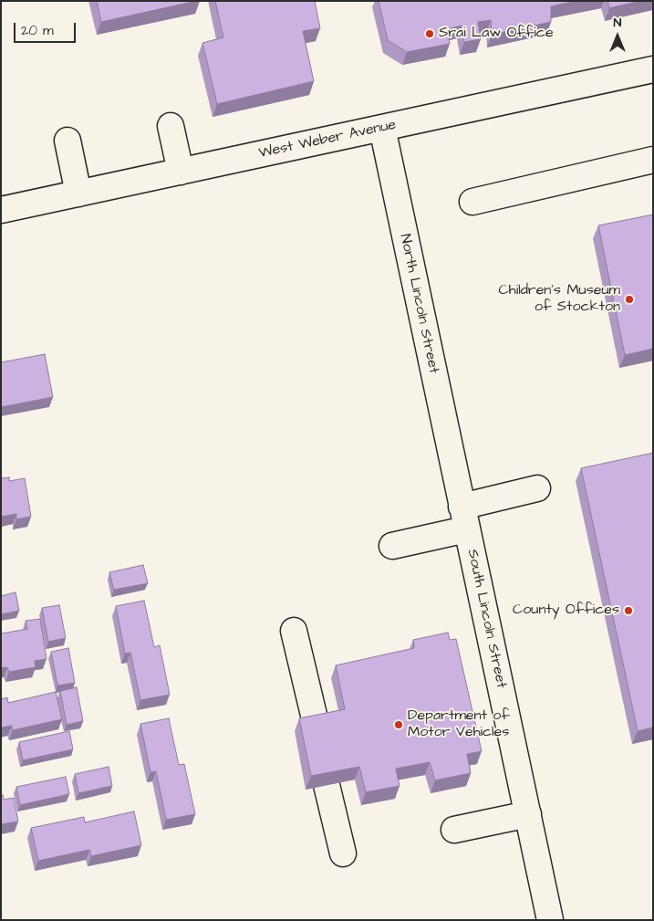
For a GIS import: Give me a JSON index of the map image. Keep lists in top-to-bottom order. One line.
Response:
{"streets":{"street":["West Weber Avenue","North Lincoln Street","South Lincoln Street"]},"crossings":[["West Weber Avenue","North Lincoln Street"],["North Lincoln Street","South Lincoln Street"]],"places":["Srai Law Office","Children's Museum of Stockton","County Offices","Department of Motor Vehicles"],"scale_bar":"20 m","north":"top"}
